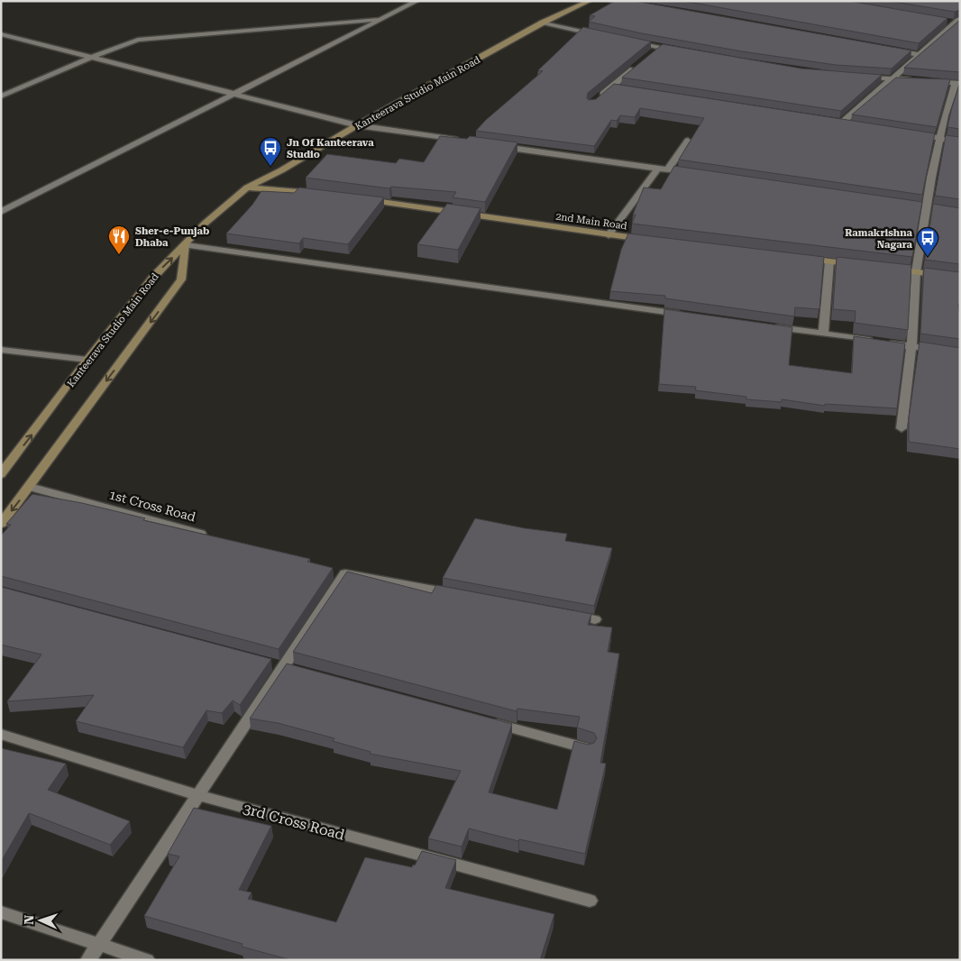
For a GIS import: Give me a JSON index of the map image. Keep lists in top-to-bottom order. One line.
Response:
{"streets":{"main road":["Kanteerava Studio Main Road","2nd Main Road"],"street":["1st Cross Road","3rd Cross Road"]},"places":{"bus stop":["Jn Of Kanteerava Studio","Ramakrishna Nagara"],"restaurant":["Sher-e-Punjab Dhaba"]},"north":"left"}
